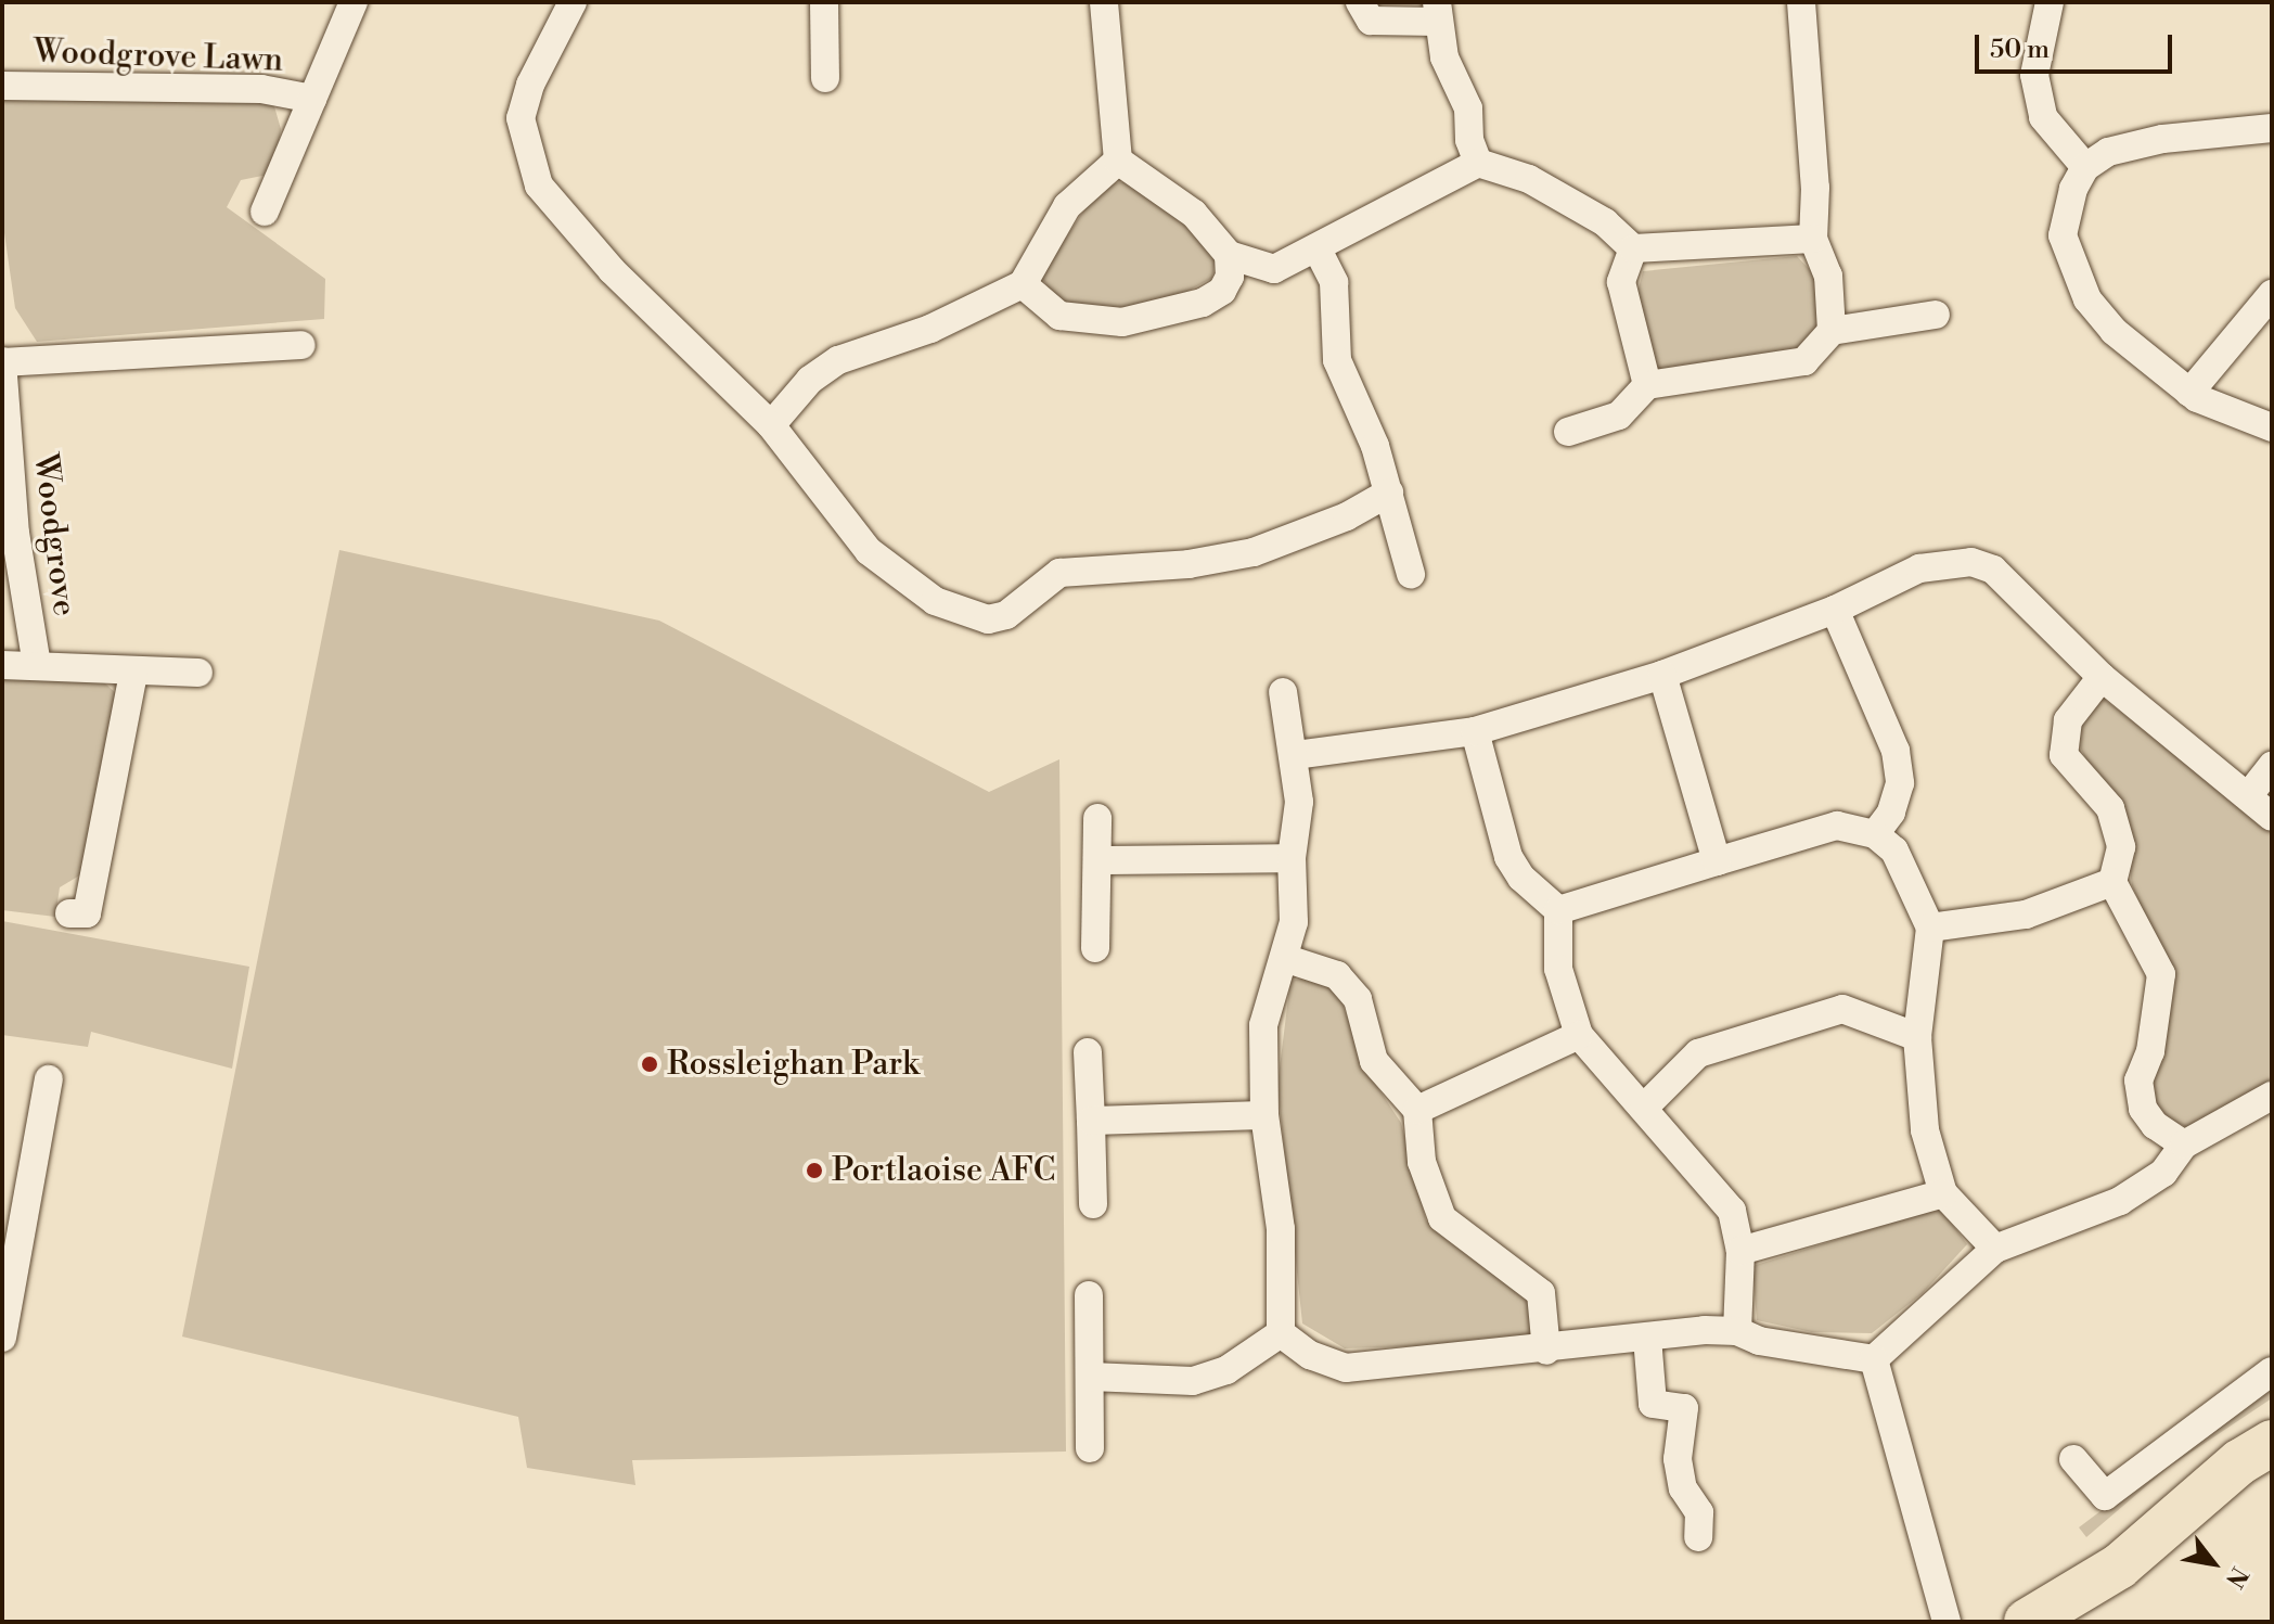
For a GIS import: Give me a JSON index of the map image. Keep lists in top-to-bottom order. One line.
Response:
{"streets":{"street":["Woodgrove Lawn","Woodgrove"]},"places":["Rossleighan Park","Portlaoise AFC"],"scale_bar":"50 m","north":"bottom right"}
